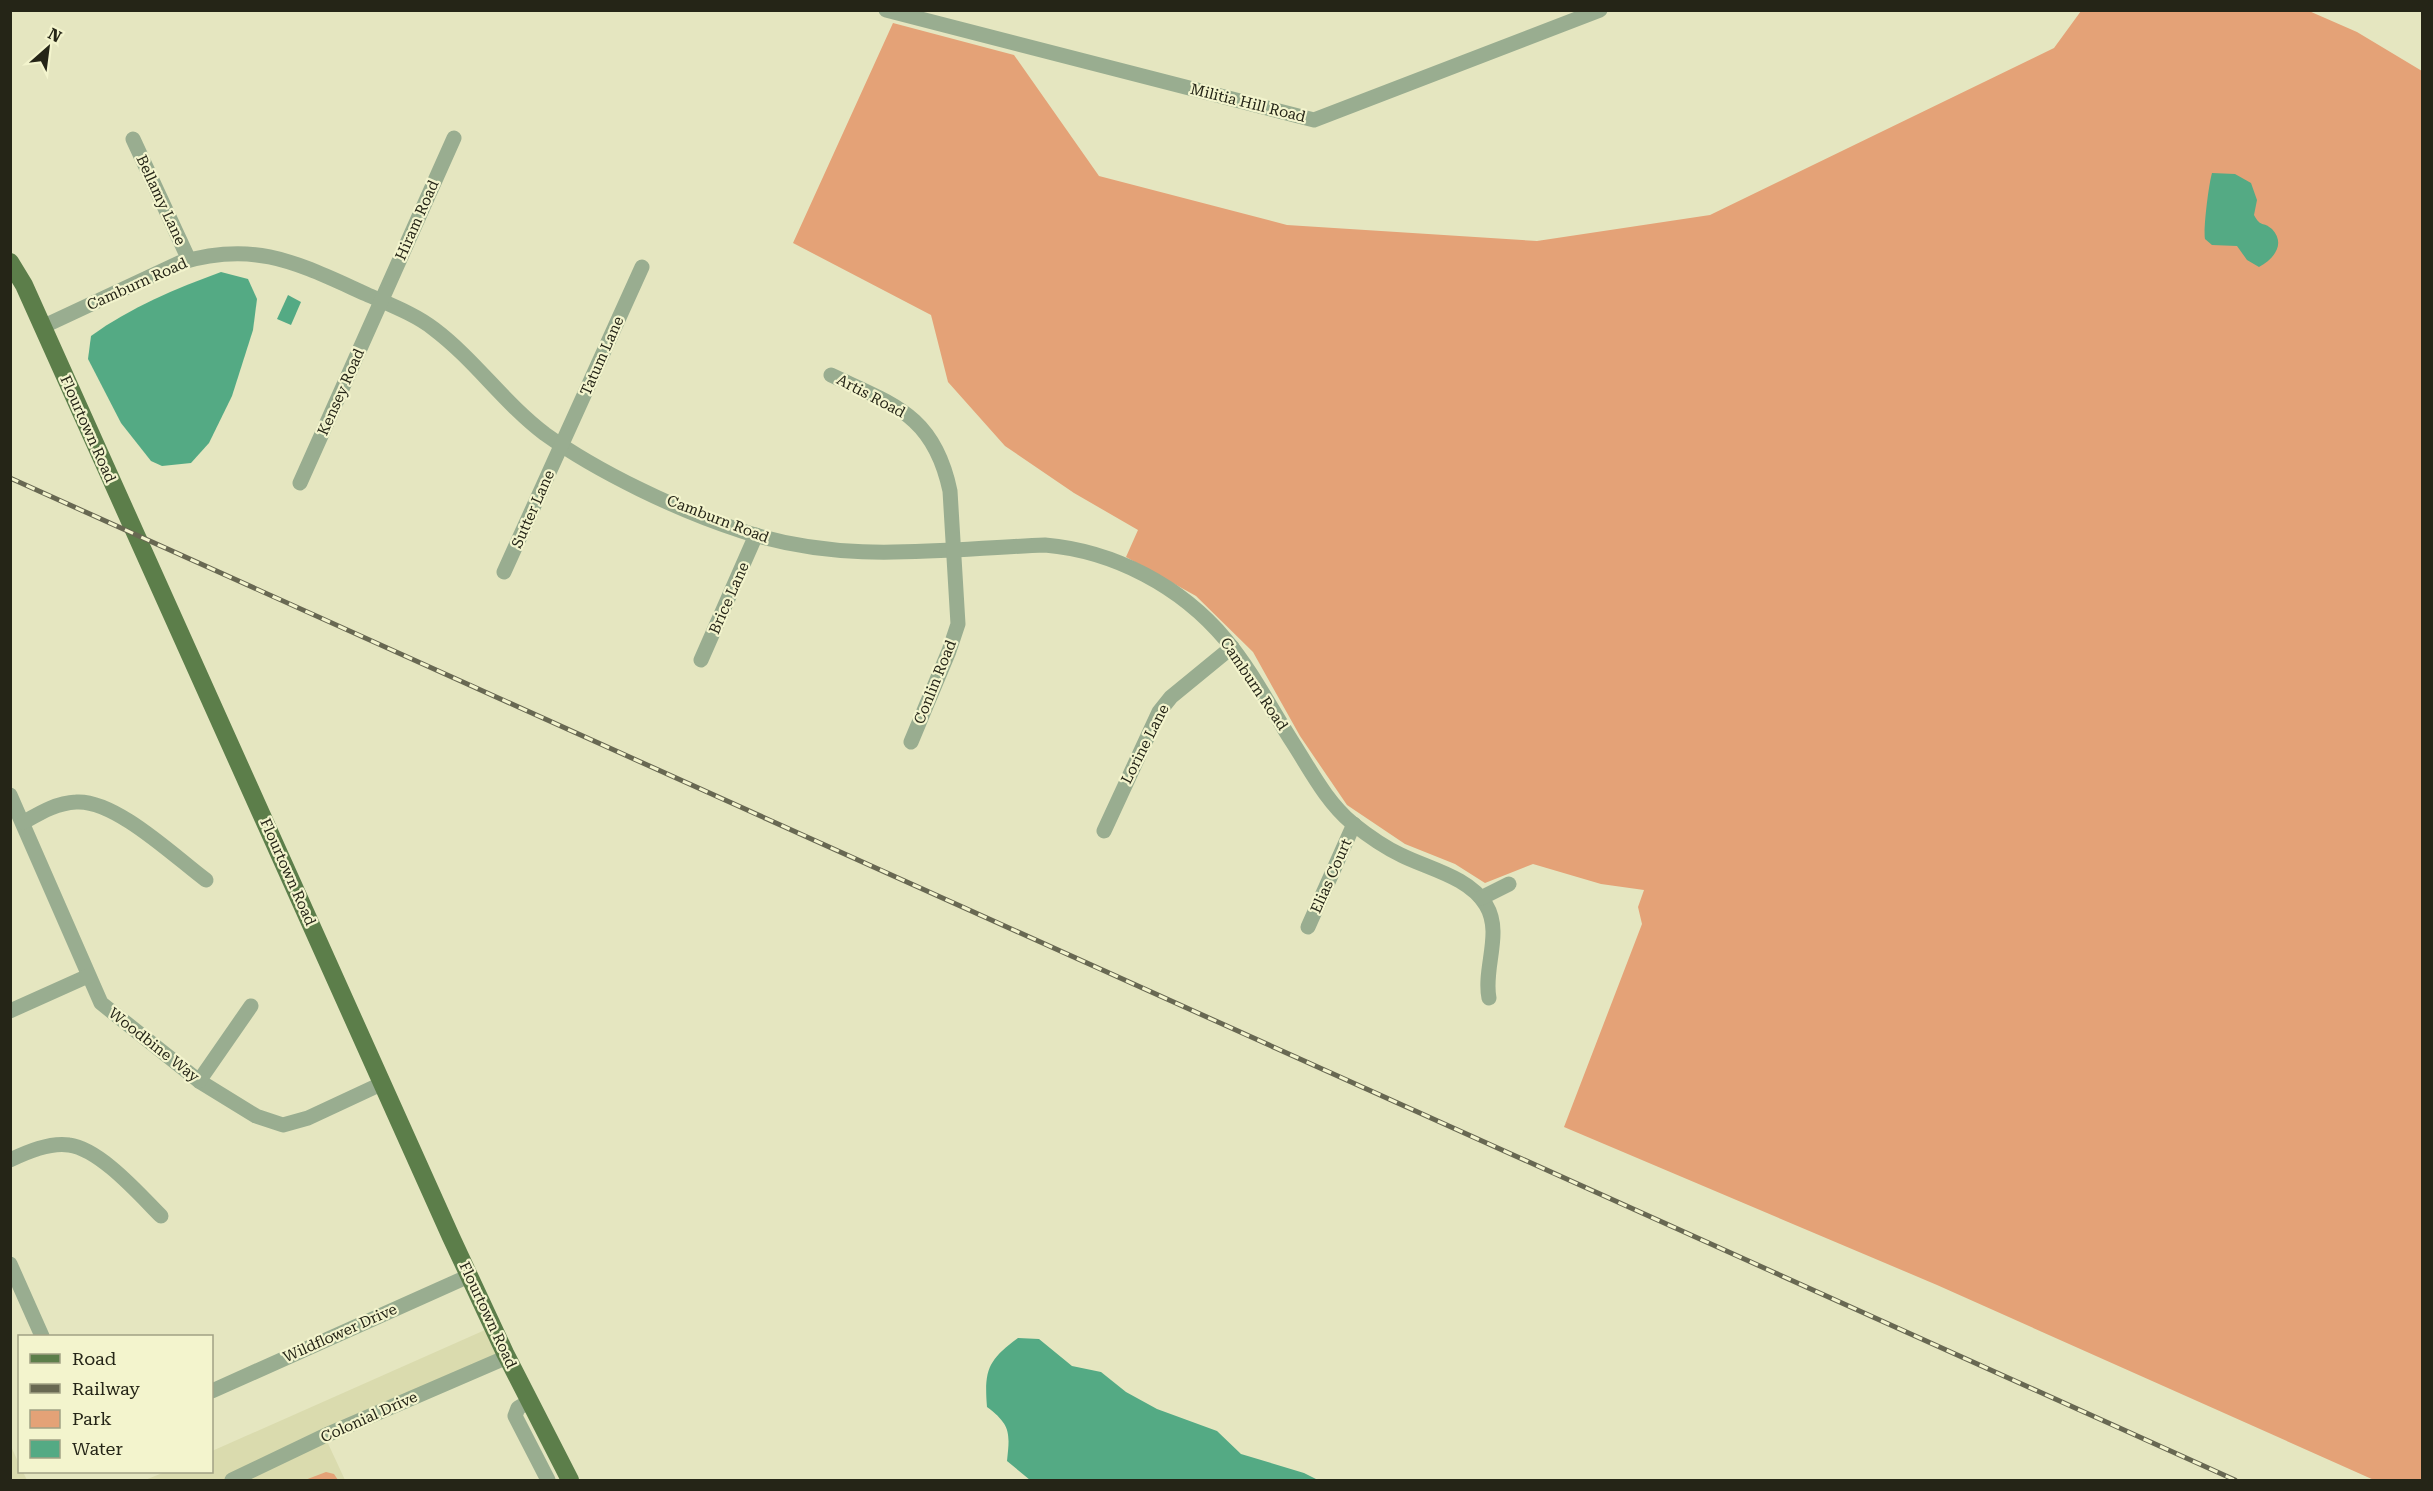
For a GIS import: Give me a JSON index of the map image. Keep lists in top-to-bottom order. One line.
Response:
{"streets":{"main road":["Flourtown Road"],"street":["Militia Hill Road","Bellamy Lane","Hiram Road","Camburn Road","Tatum Lane","Kensey Road","Artis Road","Sutter Lane","Brice Lane","Conlin Road","Lorine Lane","Elias Court","Woodbine Way","Wildflower Drive","Colonial Drive"]},"crossings":[["Bellamy Lane","Camburn Road"],["Hiram Road","Camburn Road"],["Hiram Road","Kensey Road"],["Camburn Road","Tatum Lane"],["Camburn Road","Kensey Road"],["Camburn Road","Artis Road"],["Camburn Road","Flourtown Road"],["Camburn Road","Sutter Lane"],["Camburn Road","Brice Lane"],["Camburn Road","Conlin Road"],["Camburn Road","Lorine Lane"],["Camburn Road","Elias Court"],["Tatum Lane","Sutter Lane"],["Artis Road","Conlin Road"],["Flourtown Road","Woodbine Way"],["Flourtown Road","Wildflower Drive"],["Flourtown Road","Colonial Drive"]],"legend":["Road","Railway","Park","Water"],"north":"top right"}
